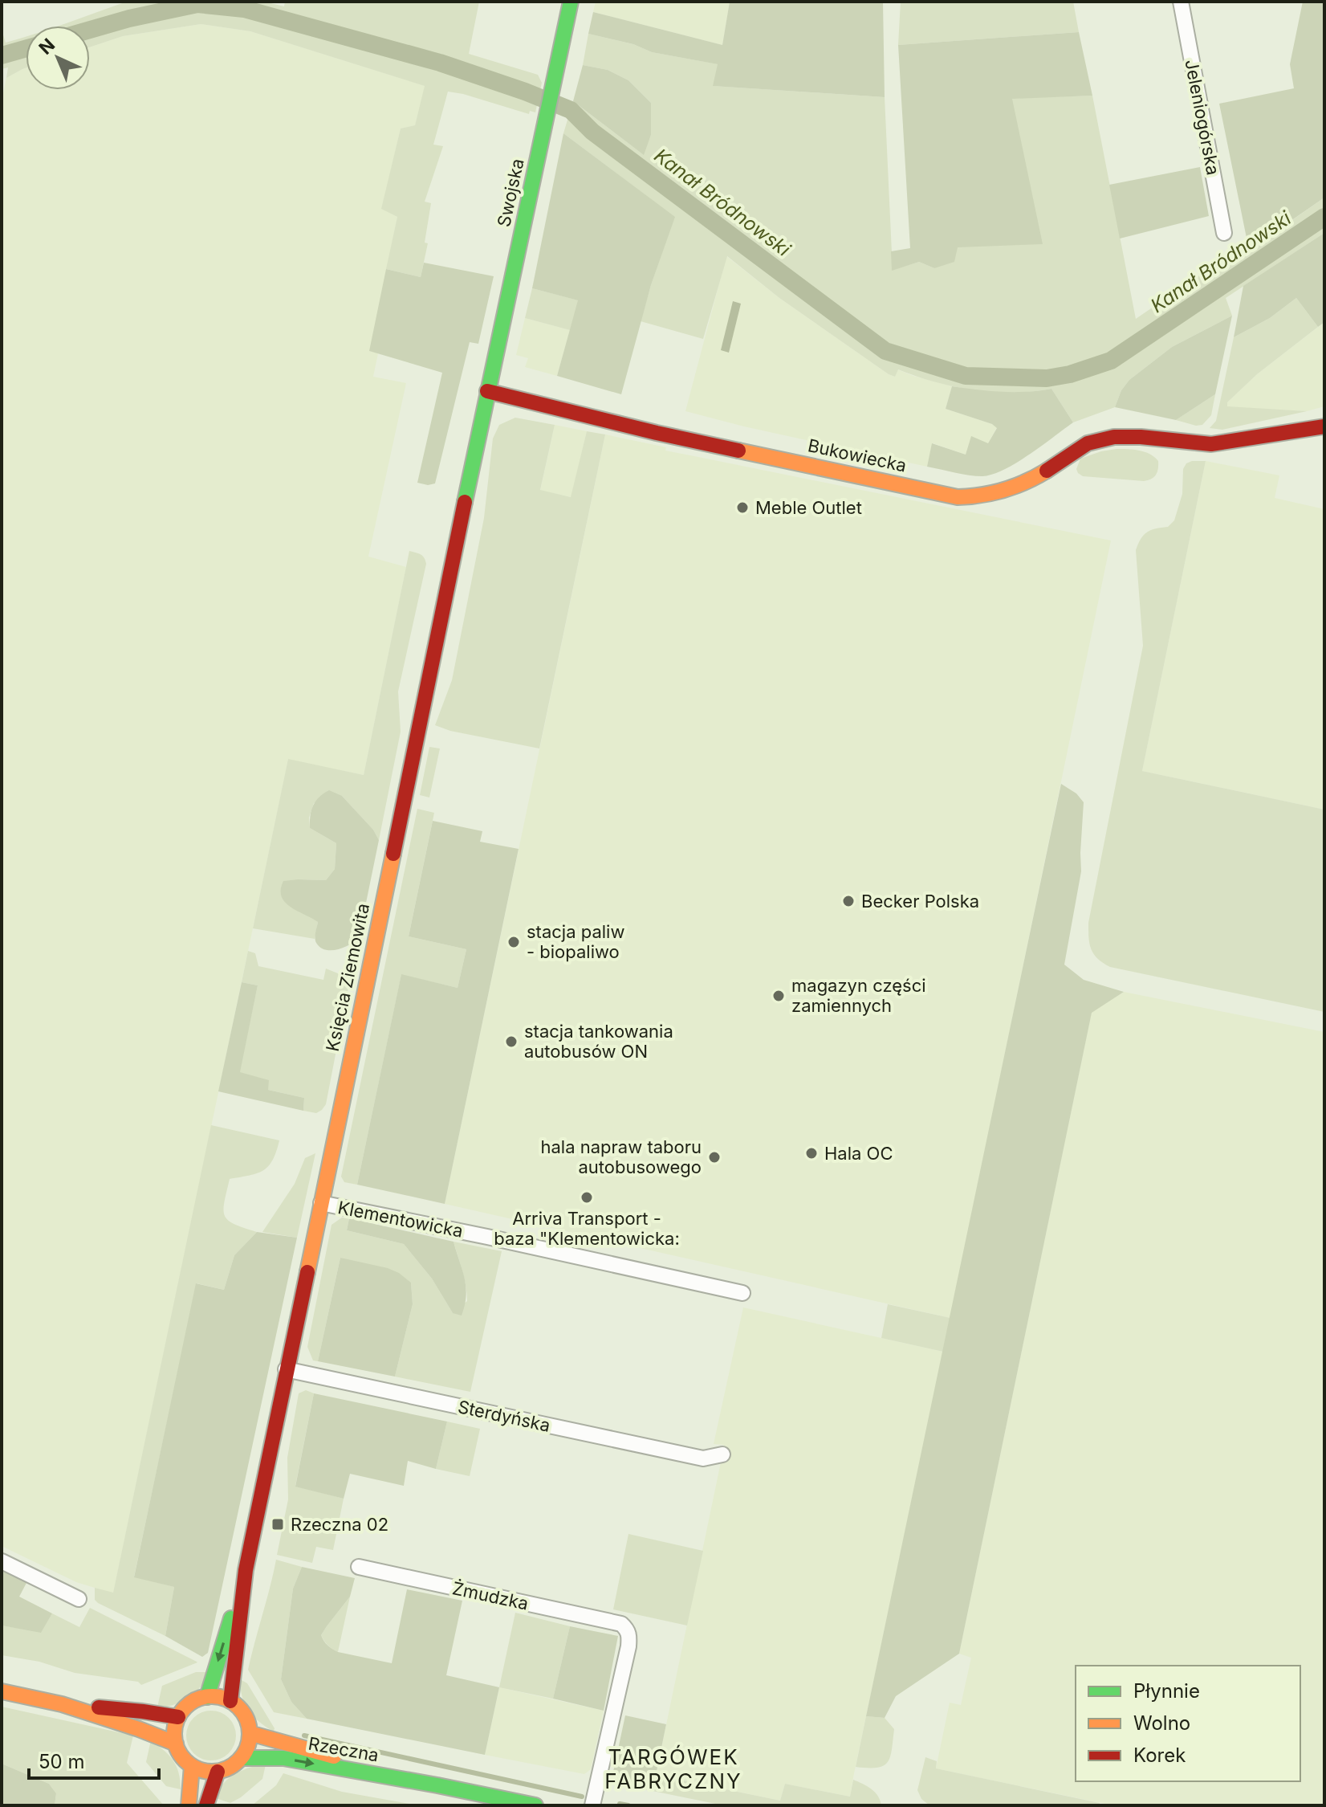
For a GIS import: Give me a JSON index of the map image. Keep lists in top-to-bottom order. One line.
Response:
{"streets":{"street":["Jeleniogórska","Swojska","Bukowiecka","Księcia Ziemowita","Klementowicka","Sterdyńska","Żmudzka","Rzeczna"]},"crossings":[["Swojska","Bukowiecka"],["Swojska","Księcia Ziemowita"],["Bukowiecka","Księcia Ziemowita"],["Księcia Ziemowita","Klementowicka"],["Księcia Ziemowita","Sterdyńska"],["Księcia Ziemowita","Rzeczna"]],"districts":["TARGÓWEK FABRYCZNY"],"water":["Kanał Bródnowski"],"places":{"other":["Meble Outlet","Becker Polska","stacja paliw - biopaliwo","magazyn części zamiennych","stacja tankowania autobusów ON","Hala OC","hala napraw taboru autobusowego","Arriva Transport - baza \"Klementowicka:"],"transit":["Rzeczna 02"]},"legend":["Płynnie","Wolno","Korek"],"scale_bar":"50 m","north":"top left"}
